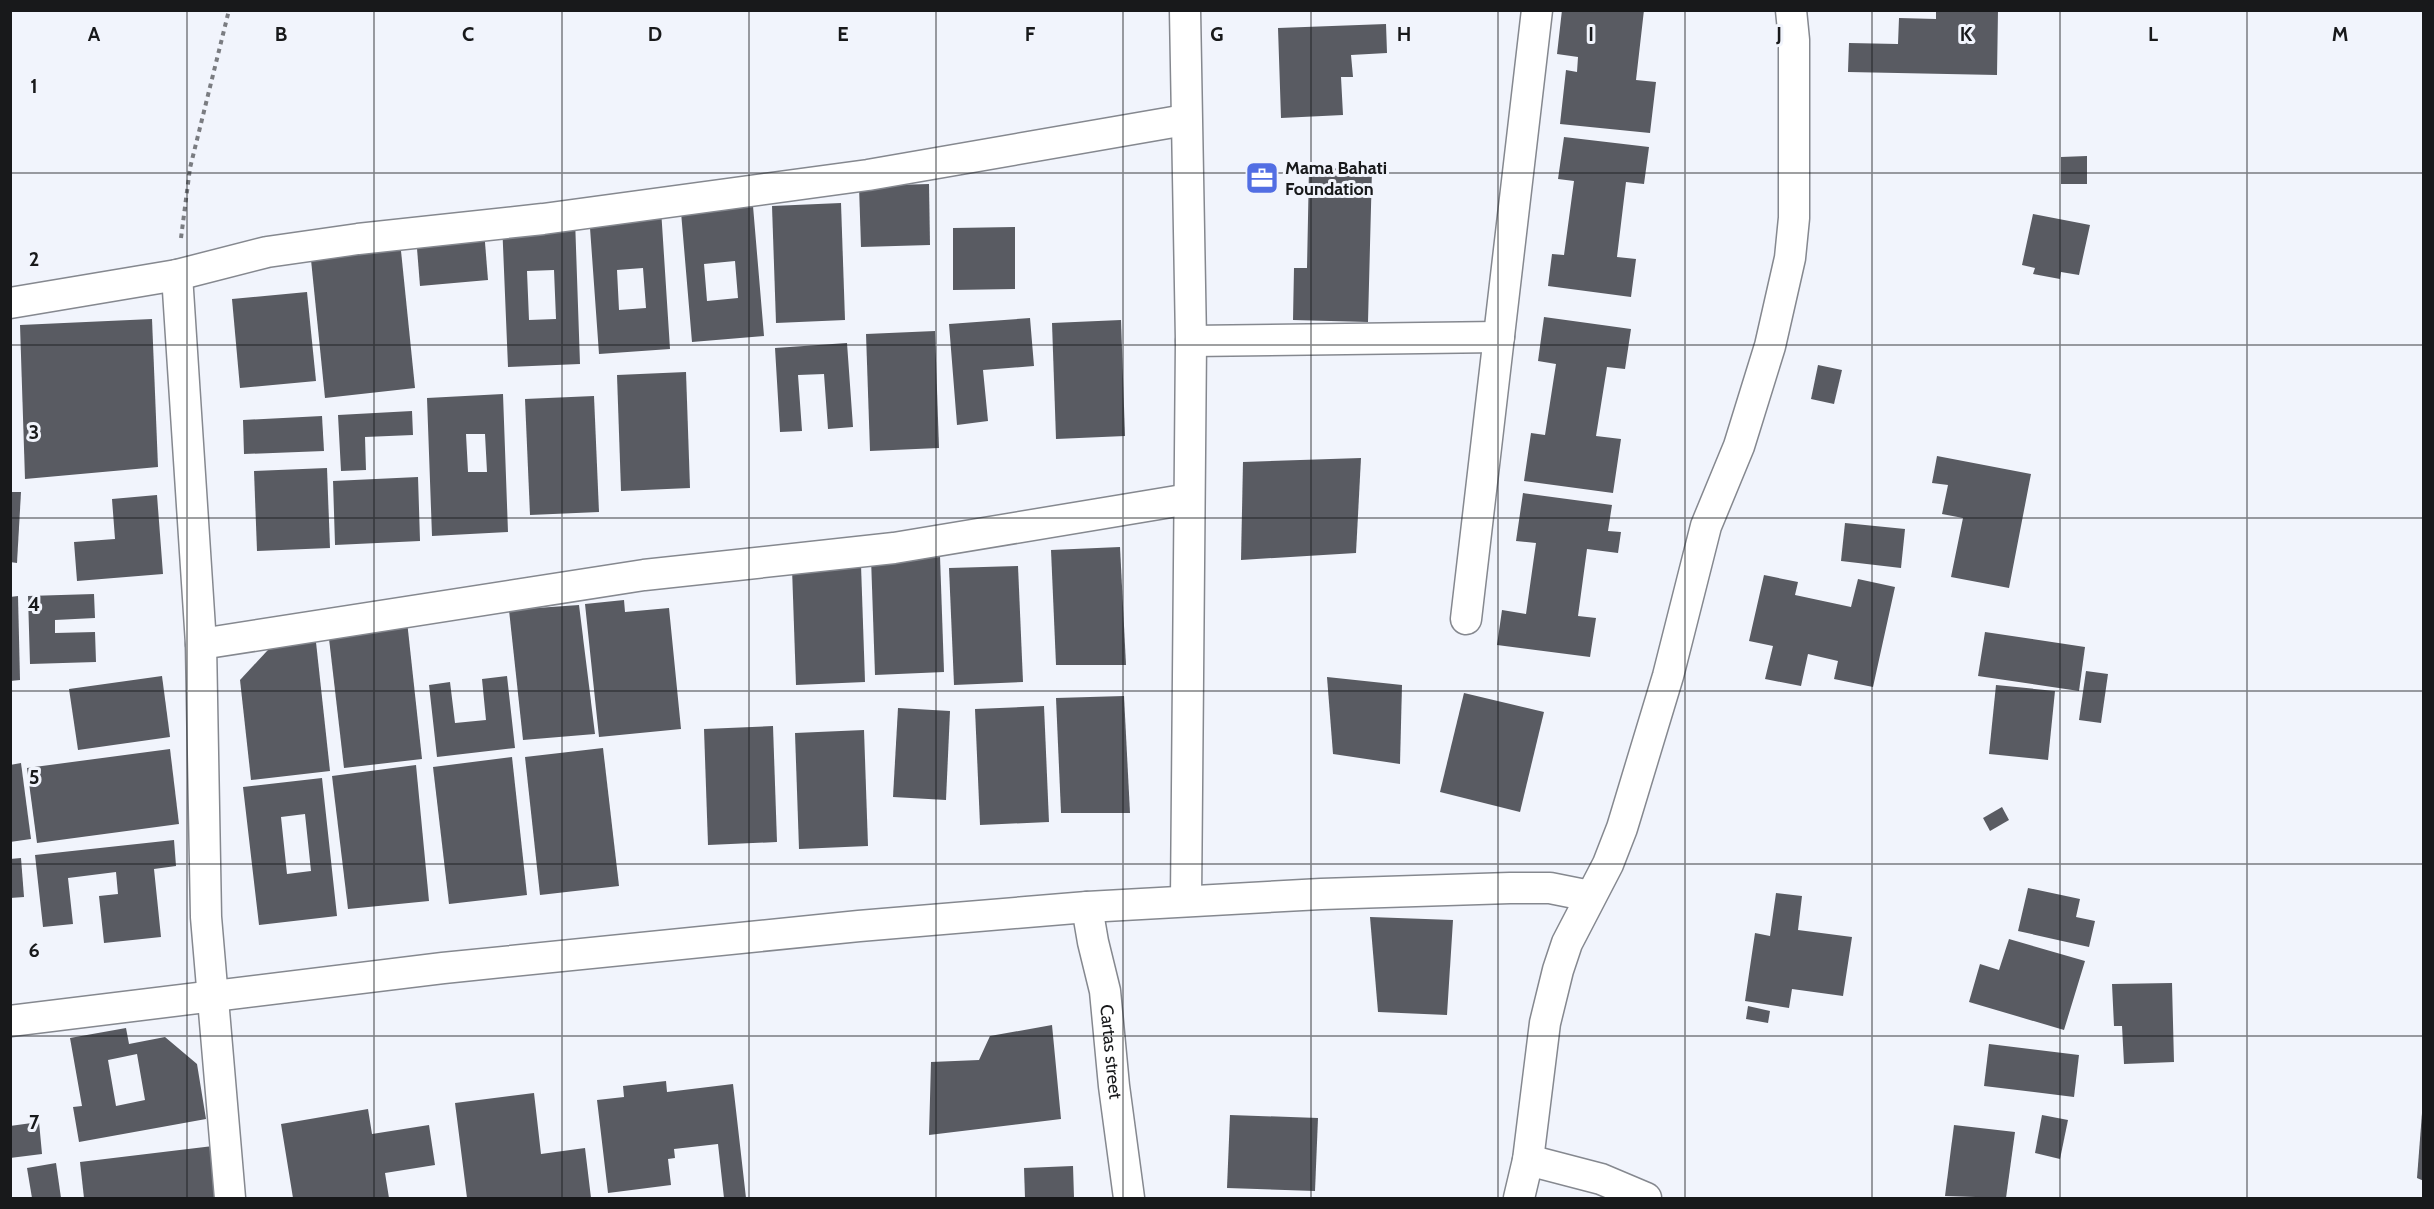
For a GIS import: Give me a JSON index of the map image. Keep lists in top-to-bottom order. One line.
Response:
{"streets":{"street":["Cartas street"]},"places":{"office":["Mama Bahati Foundation"]},"grid":{"columns":["A","B","C","D","E","F","G","H","I","J","K","L","M"],"rows":["1","2","3","4","5","6","7"]}}
